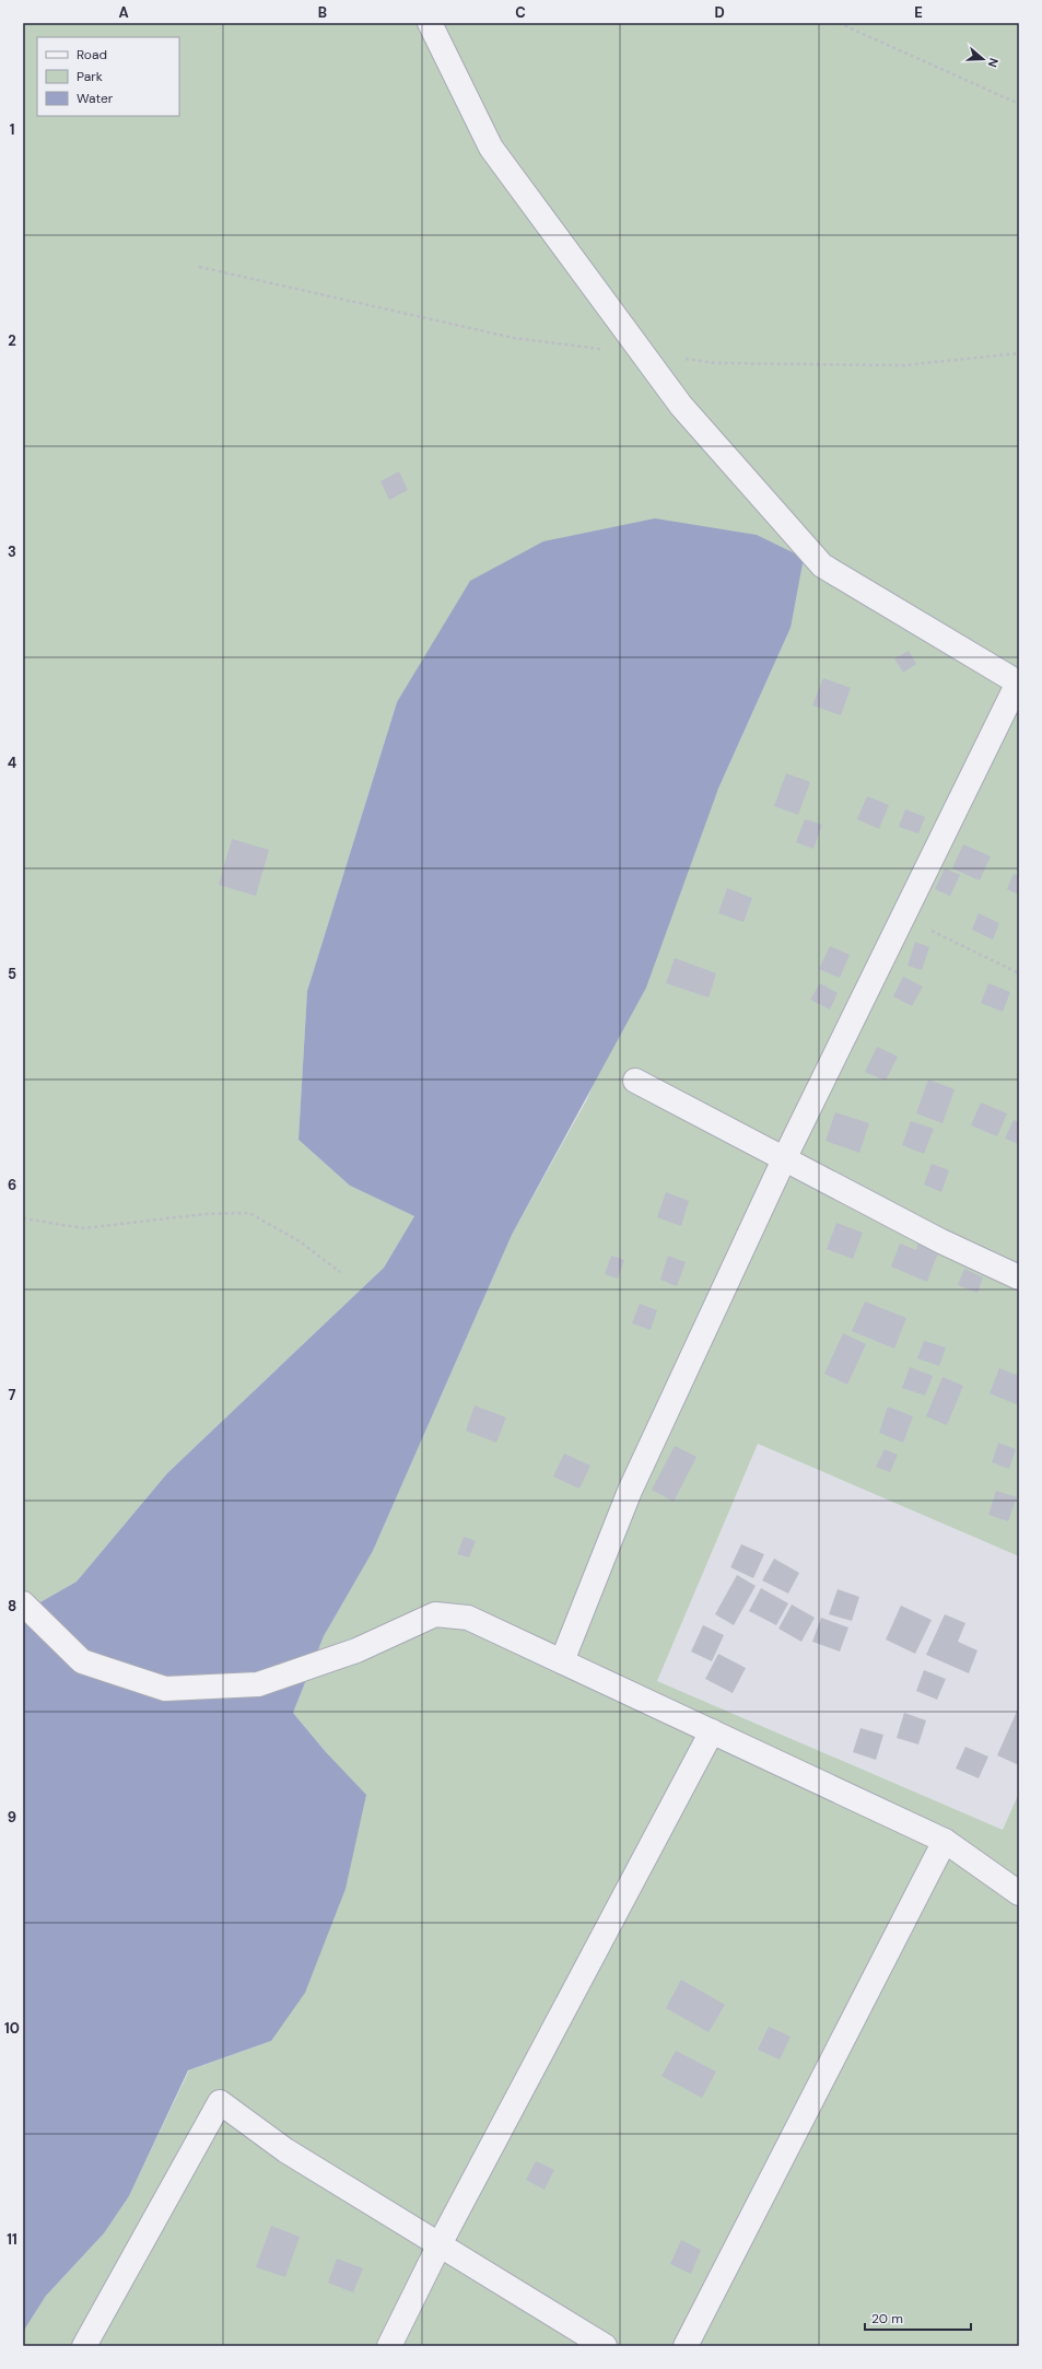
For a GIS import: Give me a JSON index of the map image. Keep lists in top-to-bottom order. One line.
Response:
{"legend":["Road","Park","Water"],"scale_bar":"20 m","north":"right","grid":{"columns":["A","B","C","D","E"],"rows":["1","2","3","4","5","6","7","8","9","10","11"]}}
